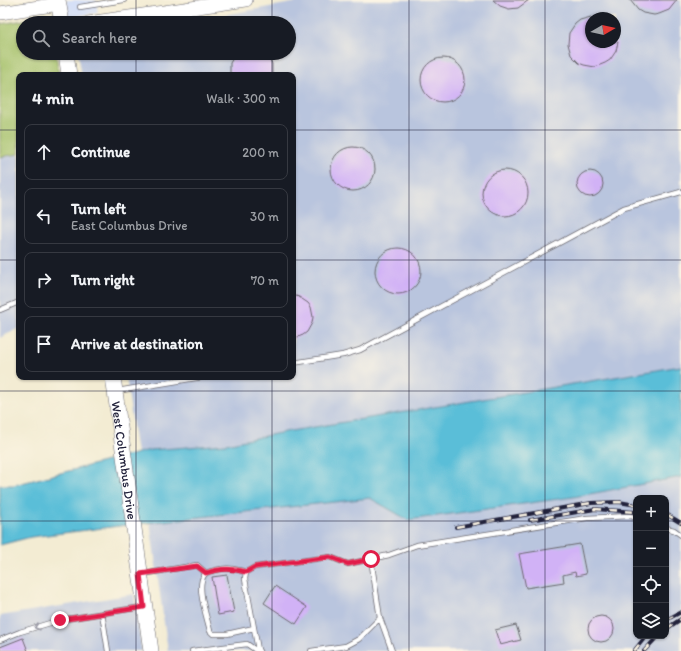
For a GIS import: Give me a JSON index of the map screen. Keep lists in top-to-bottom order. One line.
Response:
{"streets":{"main road":["West Columbus Drive"]},"north":"right","page":{"search":"Search here","heading":["4 min","Walk · 300 m"],"list":[["Continue","200 m"],["Turn left","East Columbus Drive","30 m"],["Turn right","70 m"],"Arrive at destination"],"map_buttons":["+","−"]}}
